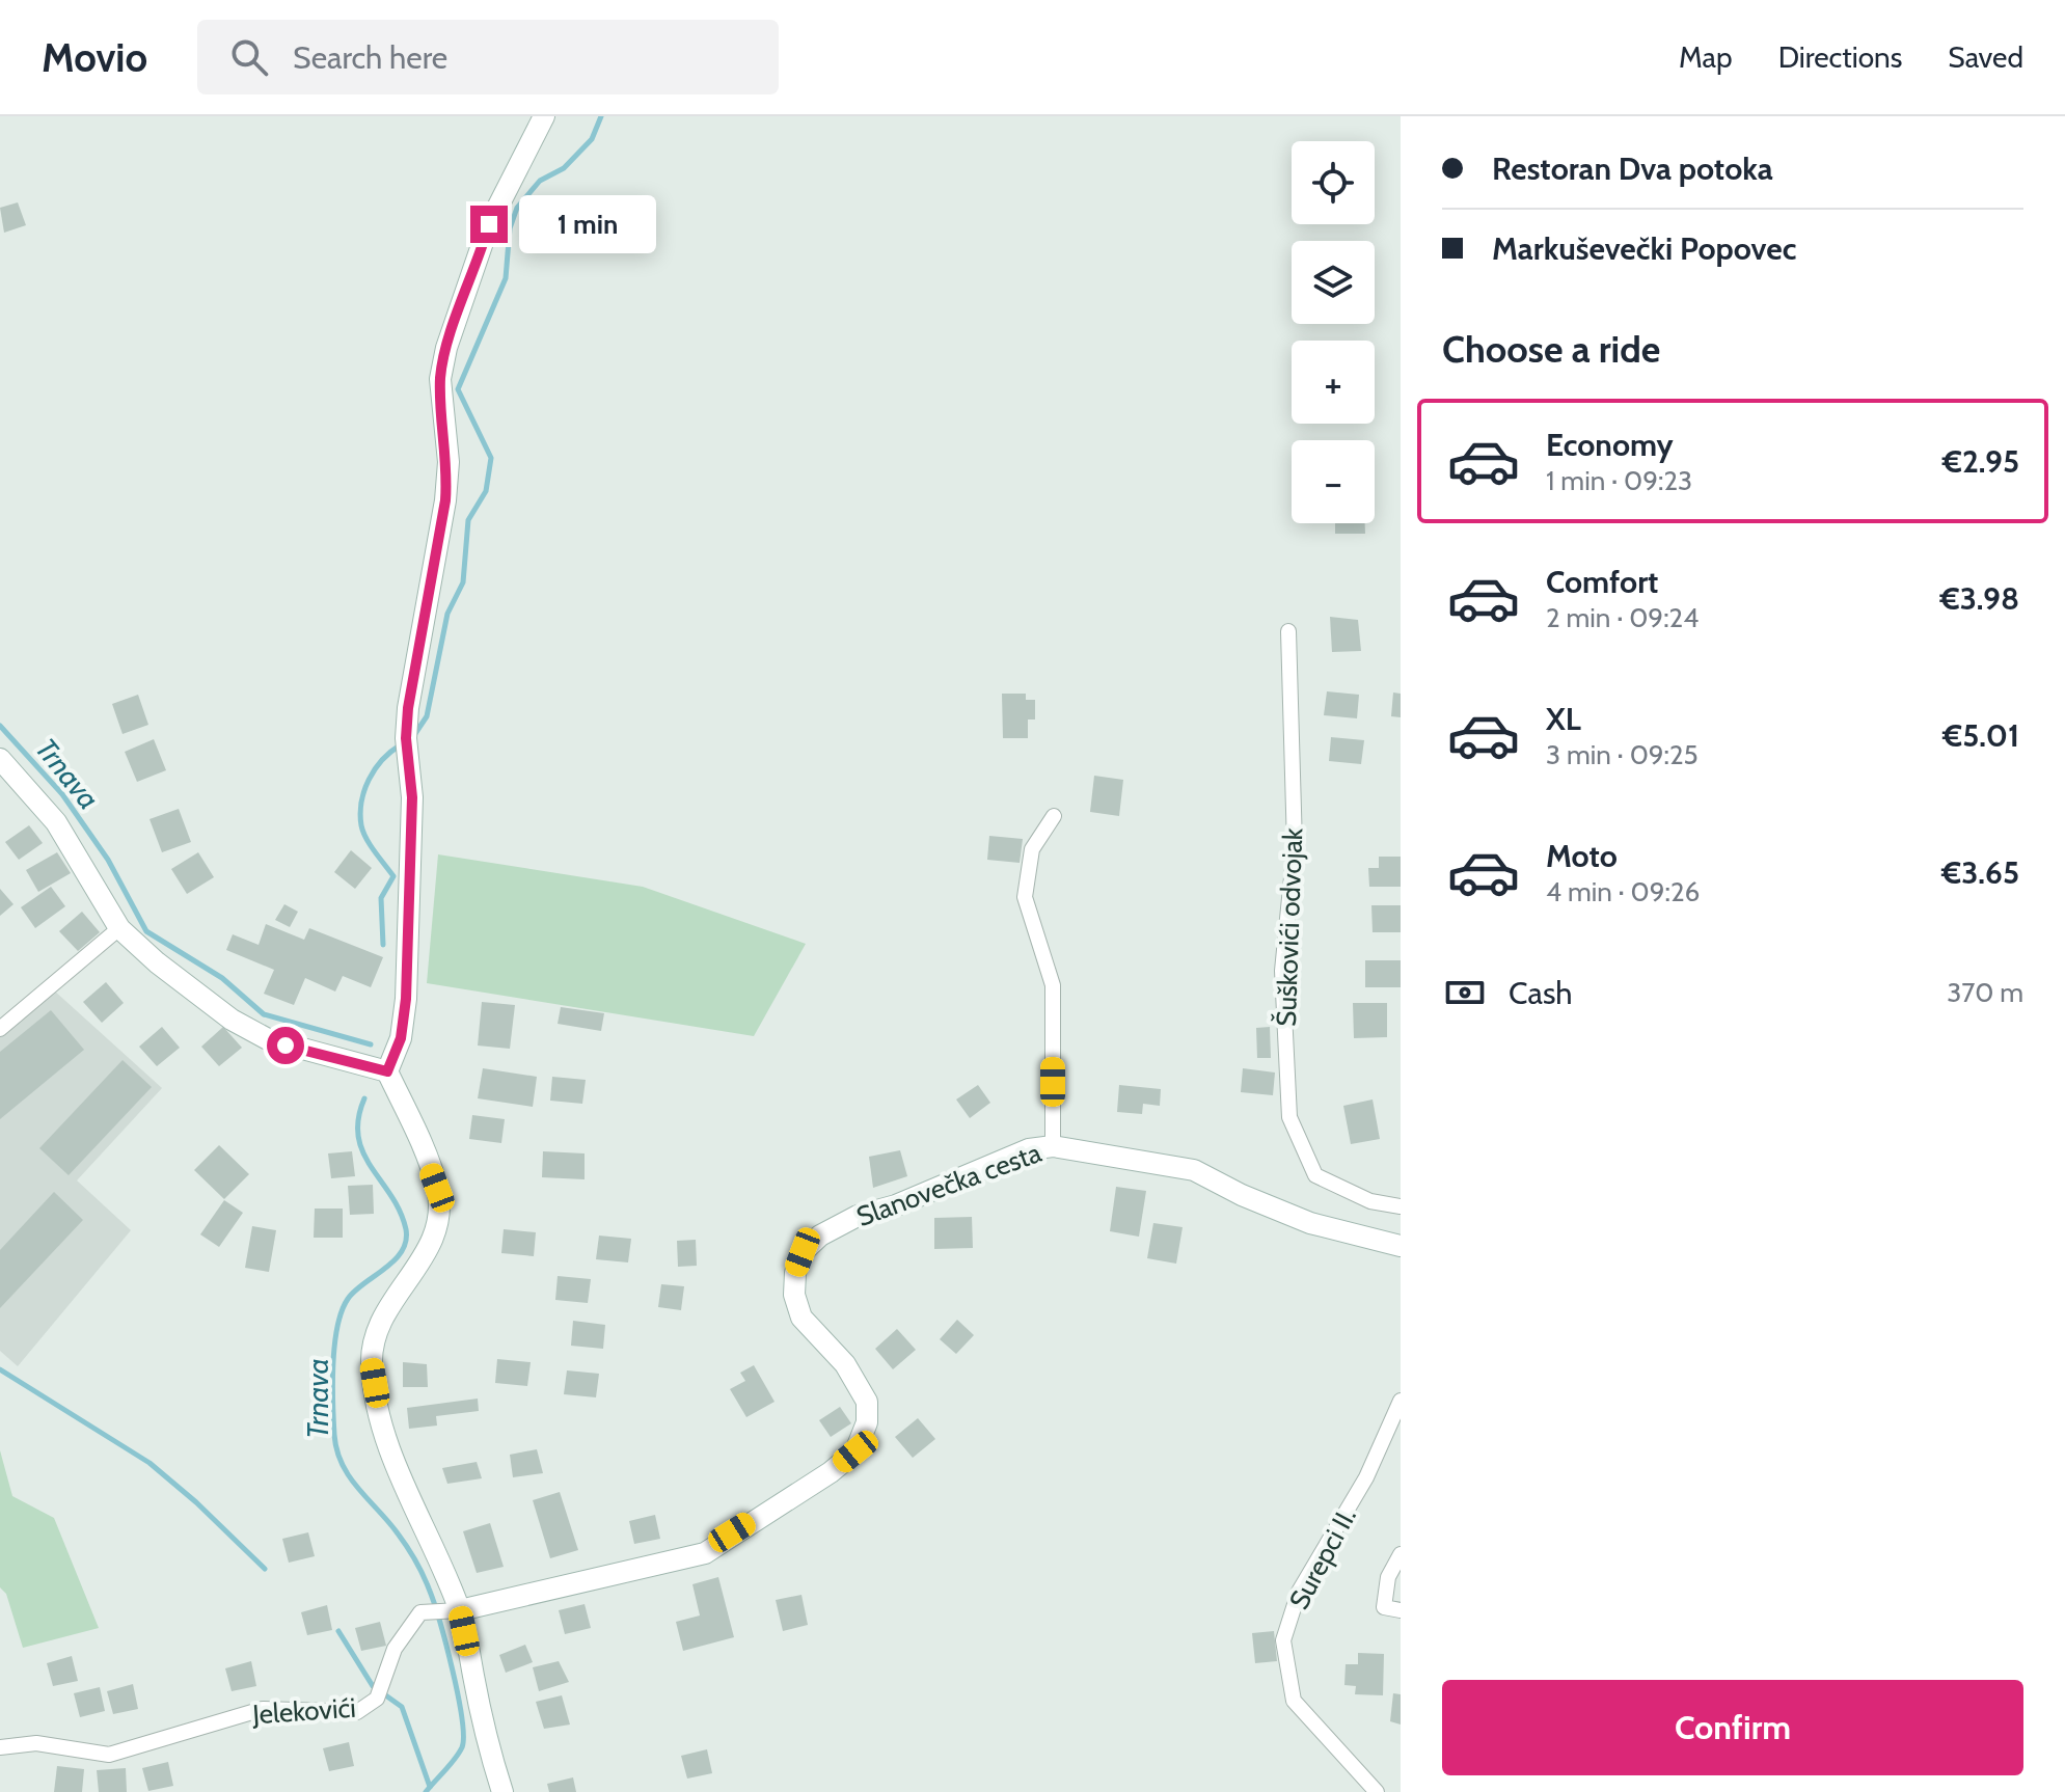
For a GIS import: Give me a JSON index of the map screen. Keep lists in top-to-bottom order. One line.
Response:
{"streets":{"street":["Šuškovići odvojak","Slanovečka cesta","Surepci II.","Jelekovići"]},"crossings":[["Slanovečka cesta","Jelekovići"]],"water":["Trnava"],"page":{"header":"Movio","search":"Search here","nav":["Map","Directions","Saved"],"banner":["Restoran Dva potoka","Markuševečki Popovec"],"map_buttons":["+","−"],"bubble":"1 min","heading":"Choose a ride","list":[{"name":"Economy","note":"1 min · 09:23","value":"€2.95"},{"name":"Comfort","note":"2 min · 09:24","value":"€3.98"},{"name":"XL","note":"3 min · 09:25","value":"€5.01"},{"name":"Moto","note":"4 min · 09:26","value":"€3.65"}],"pay":["Cash","370 m"],"buttons":"Confirm"}}
